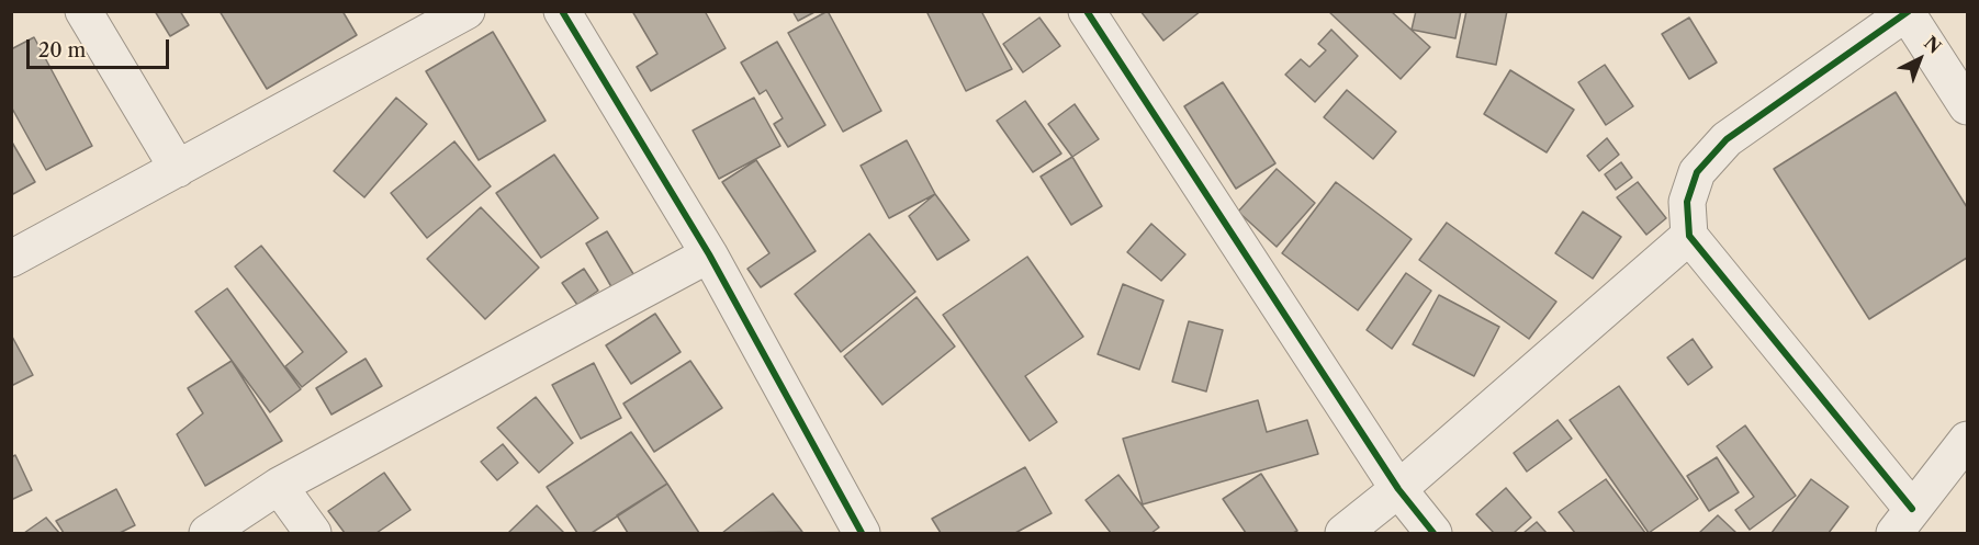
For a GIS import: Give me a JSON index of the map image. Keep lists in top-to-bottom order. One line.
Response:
{"scale_bar":"20 m","north":"top right"}
